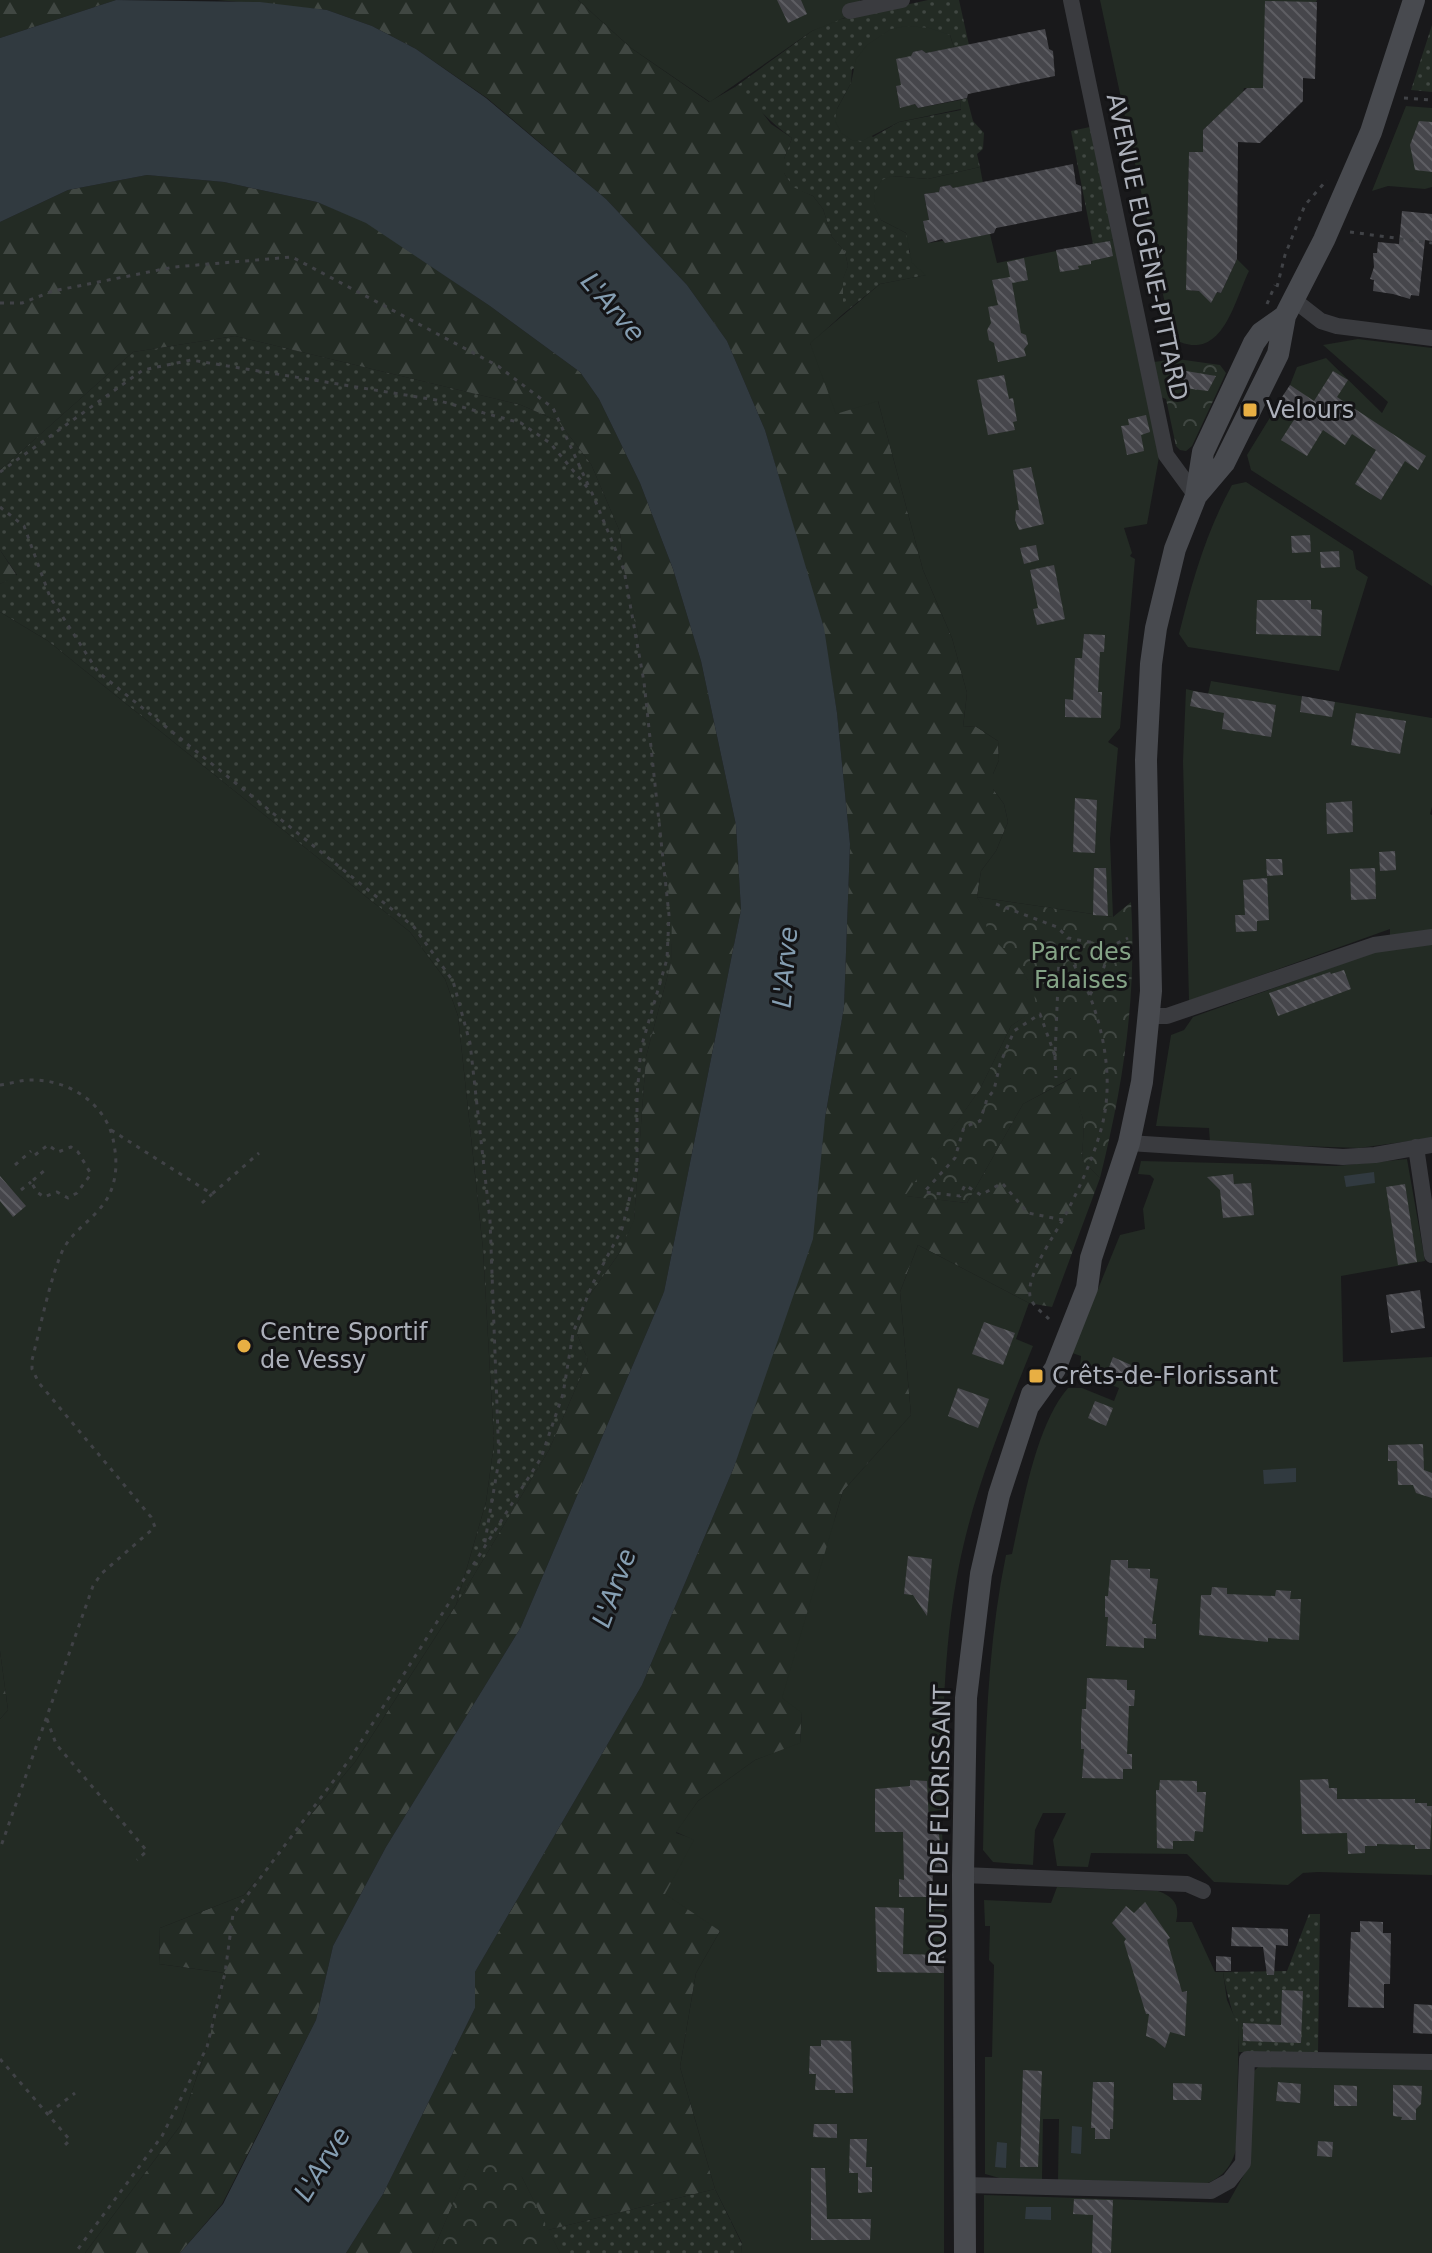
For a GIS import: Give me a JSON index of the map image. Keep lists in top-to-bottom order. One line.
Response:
{"streets":{"main road":["ROUTE DE FLORISSANT"],"street":["AVENUE EUGÈNE-PITTARD"]},"crossings":[["AVENUE EUGÈNE-PITTARD","ROUTE DE FLORISSANT"]],"water":["L'Arve"],"parks":["Parc des Falaises"],"places":{"transit":["Velours","Crêts-de-Florissant"],"other":["Centre Sportif de Vessy"]}}
